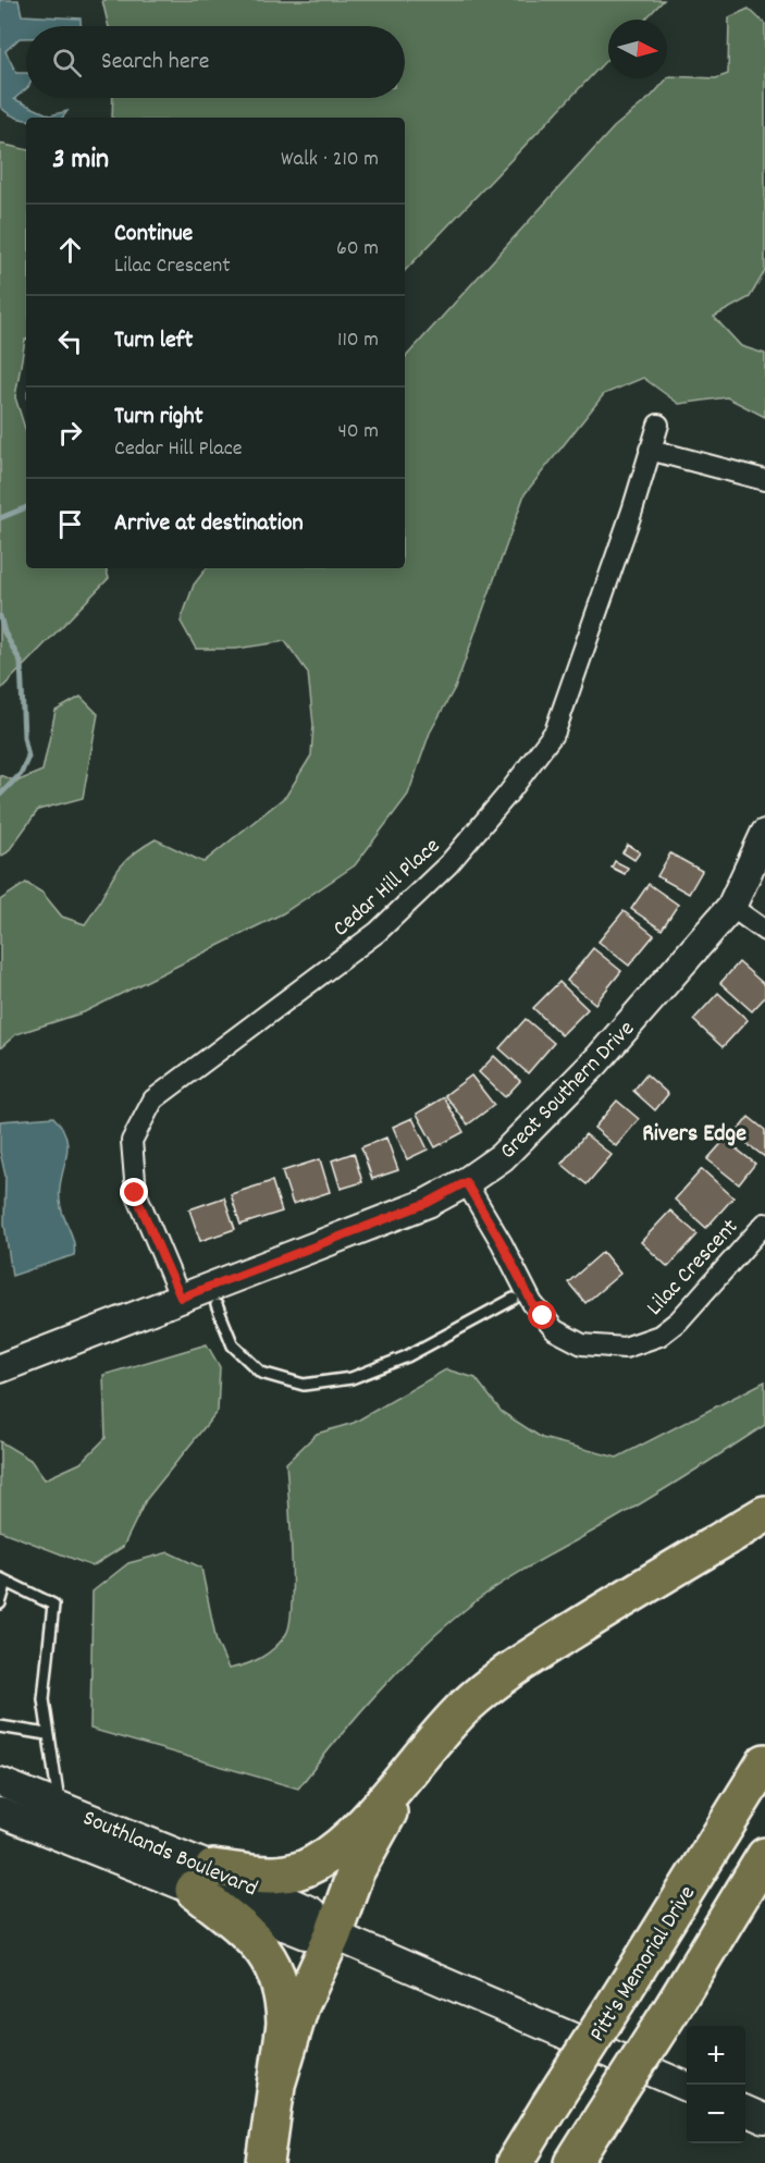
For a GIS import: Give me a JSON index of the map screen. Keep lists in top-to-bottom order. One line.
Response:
{"streets":{"highway":["Pitt's Memorial Drive"],"main road":["Great Southern Drive","Southlands Boulevard"],"street":["Cedar Hill Place","Lilac Crescent"]},"crossings":[["Cedar Hill Place","Great Southern Drive"],["Great Southern Drive","Lilac Crescent"]],"districts":["Rivers Edge"],"north":"right","page":{"search":"Search here","heading":["3 min","Walk · 210 m"],"list":[["Continue","Lilac Crescent","60 m"],["Turn left","110 m"],["Turn right","Cedar Hill Place","40 m"],"Arrive at destination"],"map_buttons":["+","−"]}}
